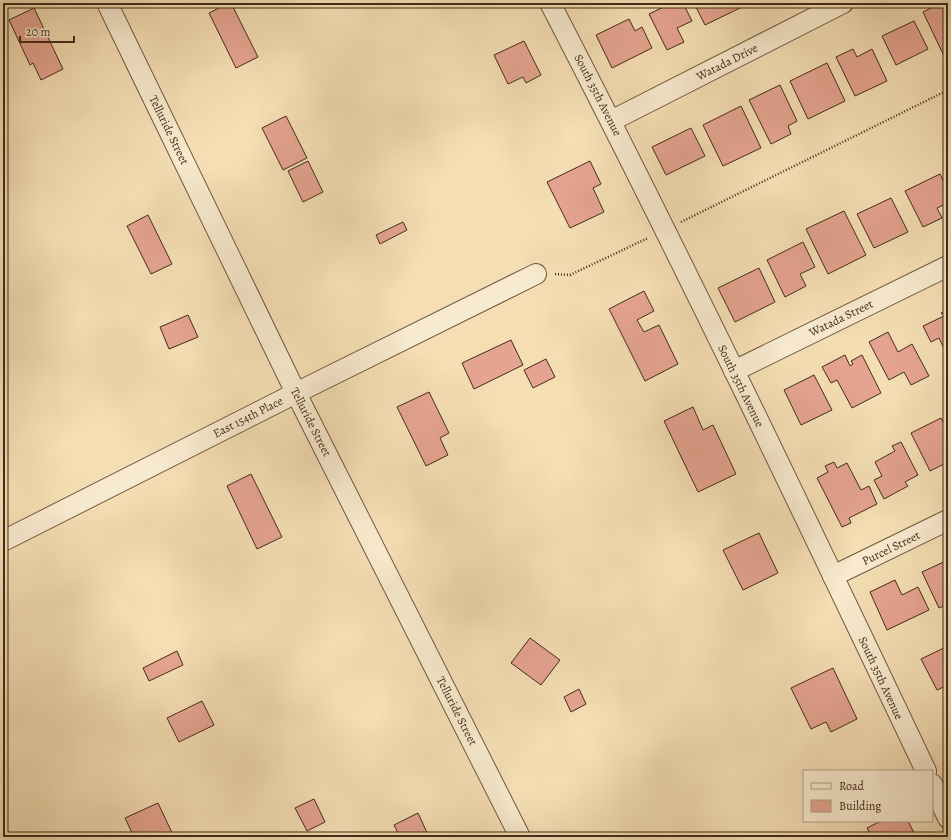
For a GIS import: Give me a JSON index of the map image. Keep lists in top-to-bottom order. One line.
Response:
{"streets":{"street":["Watada Drive","South 35th Avenue","Telluride Street","Watada Street","East 154th Place","Purcel Street"]},"crossings":[["Watada Drive","South 35th Avenue"],["South 35th Avenue","Watada Street"],["South 35th Avenue","Purcel Street"],["Telluride Street","East 154th Place"]],"legend":["Road","Building"],"scale_bar":"20 m"}
